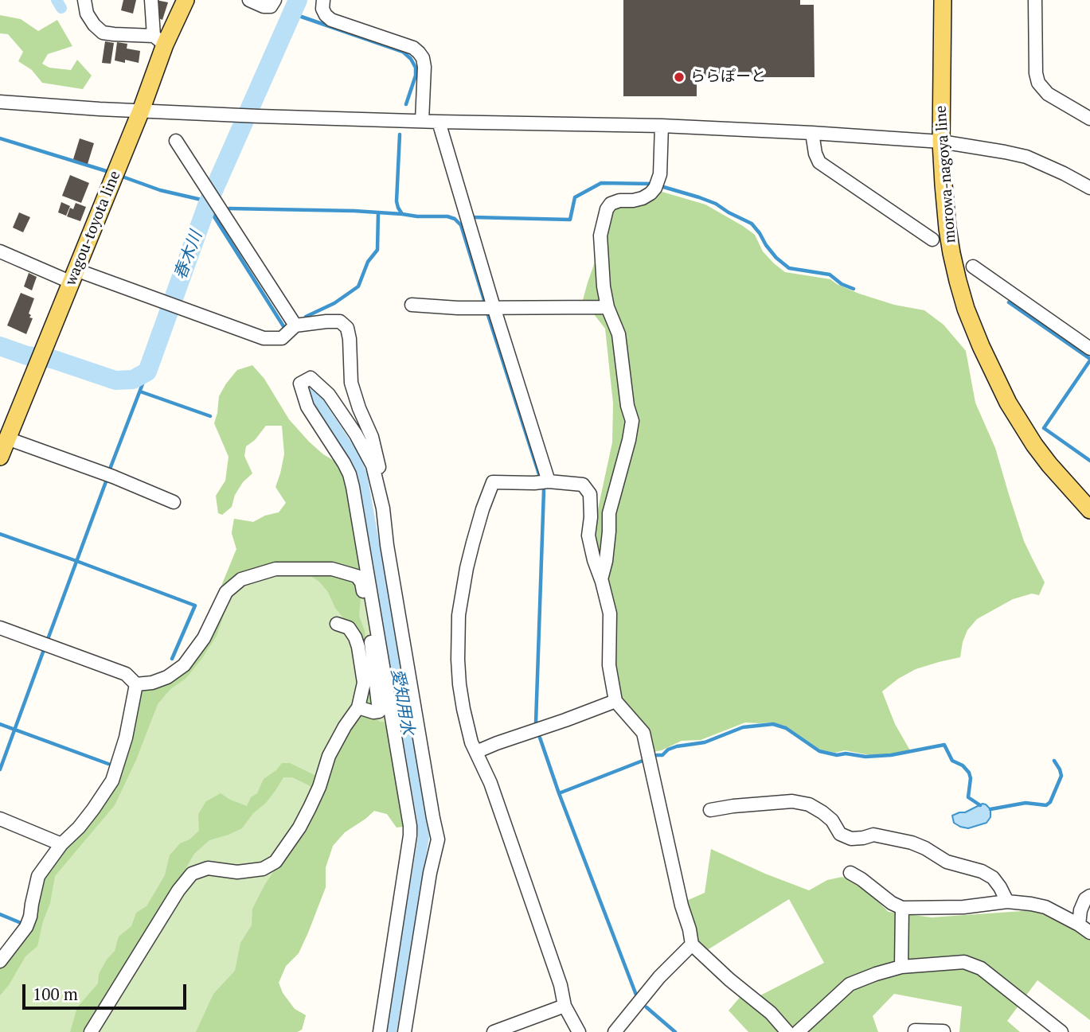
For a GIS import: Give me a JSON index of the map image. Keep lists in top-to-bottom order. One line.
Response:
{"streets":{"main road":["morowa-nagoya line","wagou-toyota line"]},"water":["春木川","愛知用水"],"places":["ららぽーと"],"scale_bar":"100 m"}
